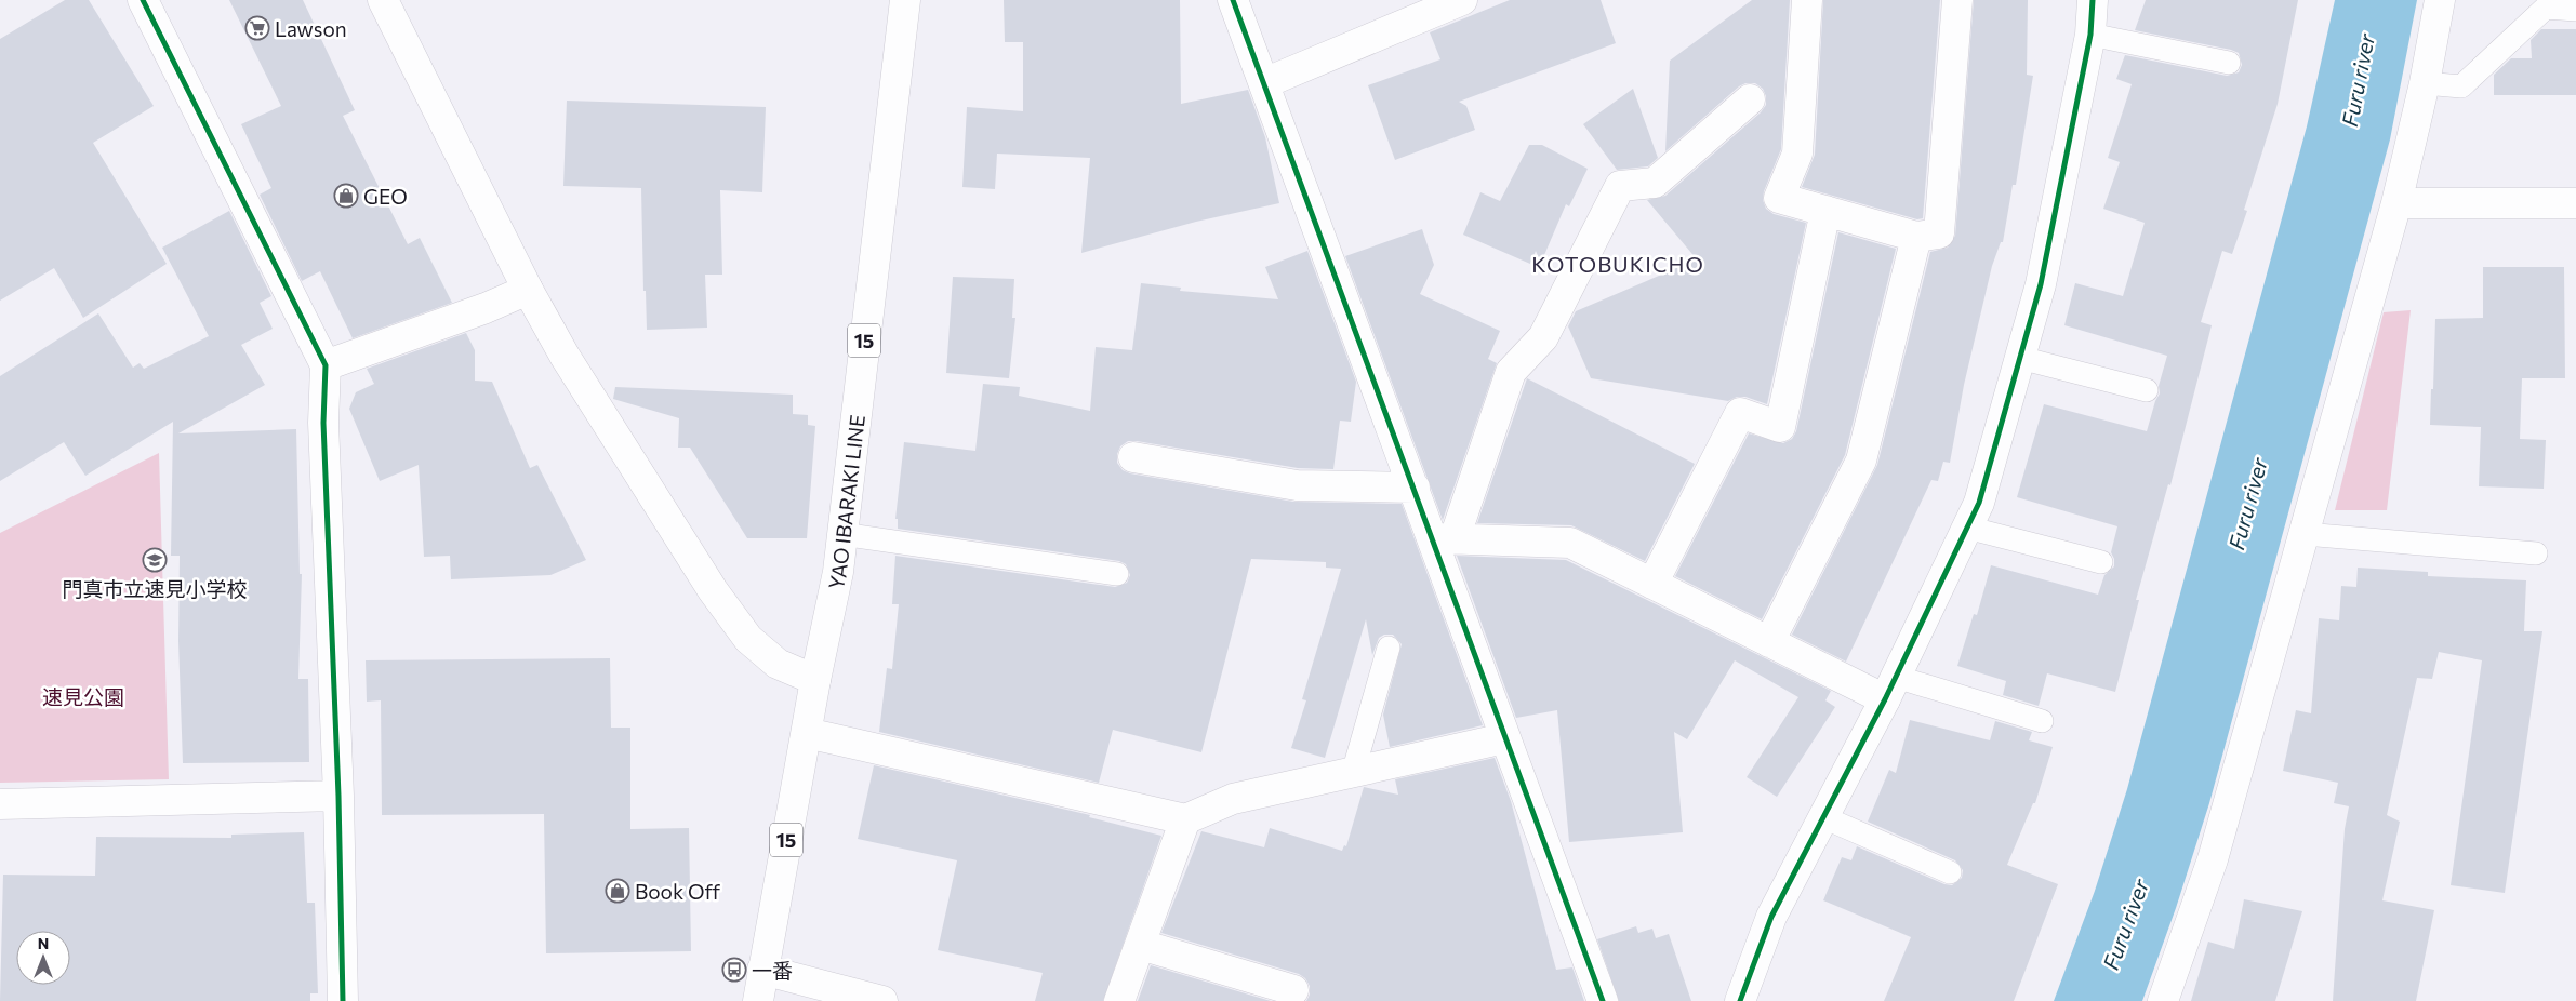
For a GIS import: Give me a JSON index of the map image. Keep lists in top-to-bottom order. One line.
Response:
{"streets":{"street":["15","YAO IBARAKI LINE"]},"districts":["KOTOBUKICHO"],"water":["Furu river"],"parks":["速見公園"],"places":{"supermarket":["Lawson"],"shop":["GEO","Book Off"],"school or university":["門真市立速見小学校"],"bus stop":["一番"]},"north":"top"}
